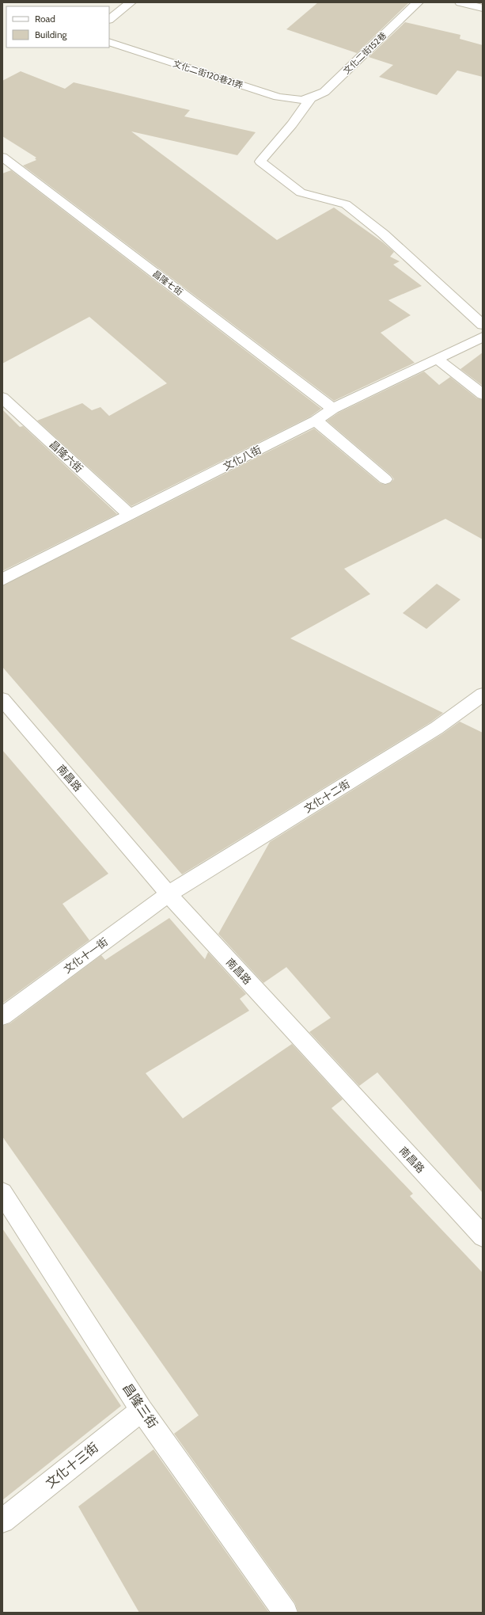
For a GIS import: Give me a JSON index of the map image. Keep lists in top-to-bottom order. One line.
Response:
{"streets":{"street":["文化二街152巷","文化二街120巷21弄","昌隆七街","昌隆六街","文化八街","南昌路","文化十二街","文化十一街","昌隆三街","文化十三街"]},"crossings":[["文化二街152巷","文化二街120巷21弄"],["昌隆七街","文化八街"],["昌隆六街","文化八街"],["南昌路","文化十二街"],["南昌路","文化十一街"],["文化十二街","文化十一街"],["昌隆三街","文化十三街"]],"legend":["Road","Building"]}
